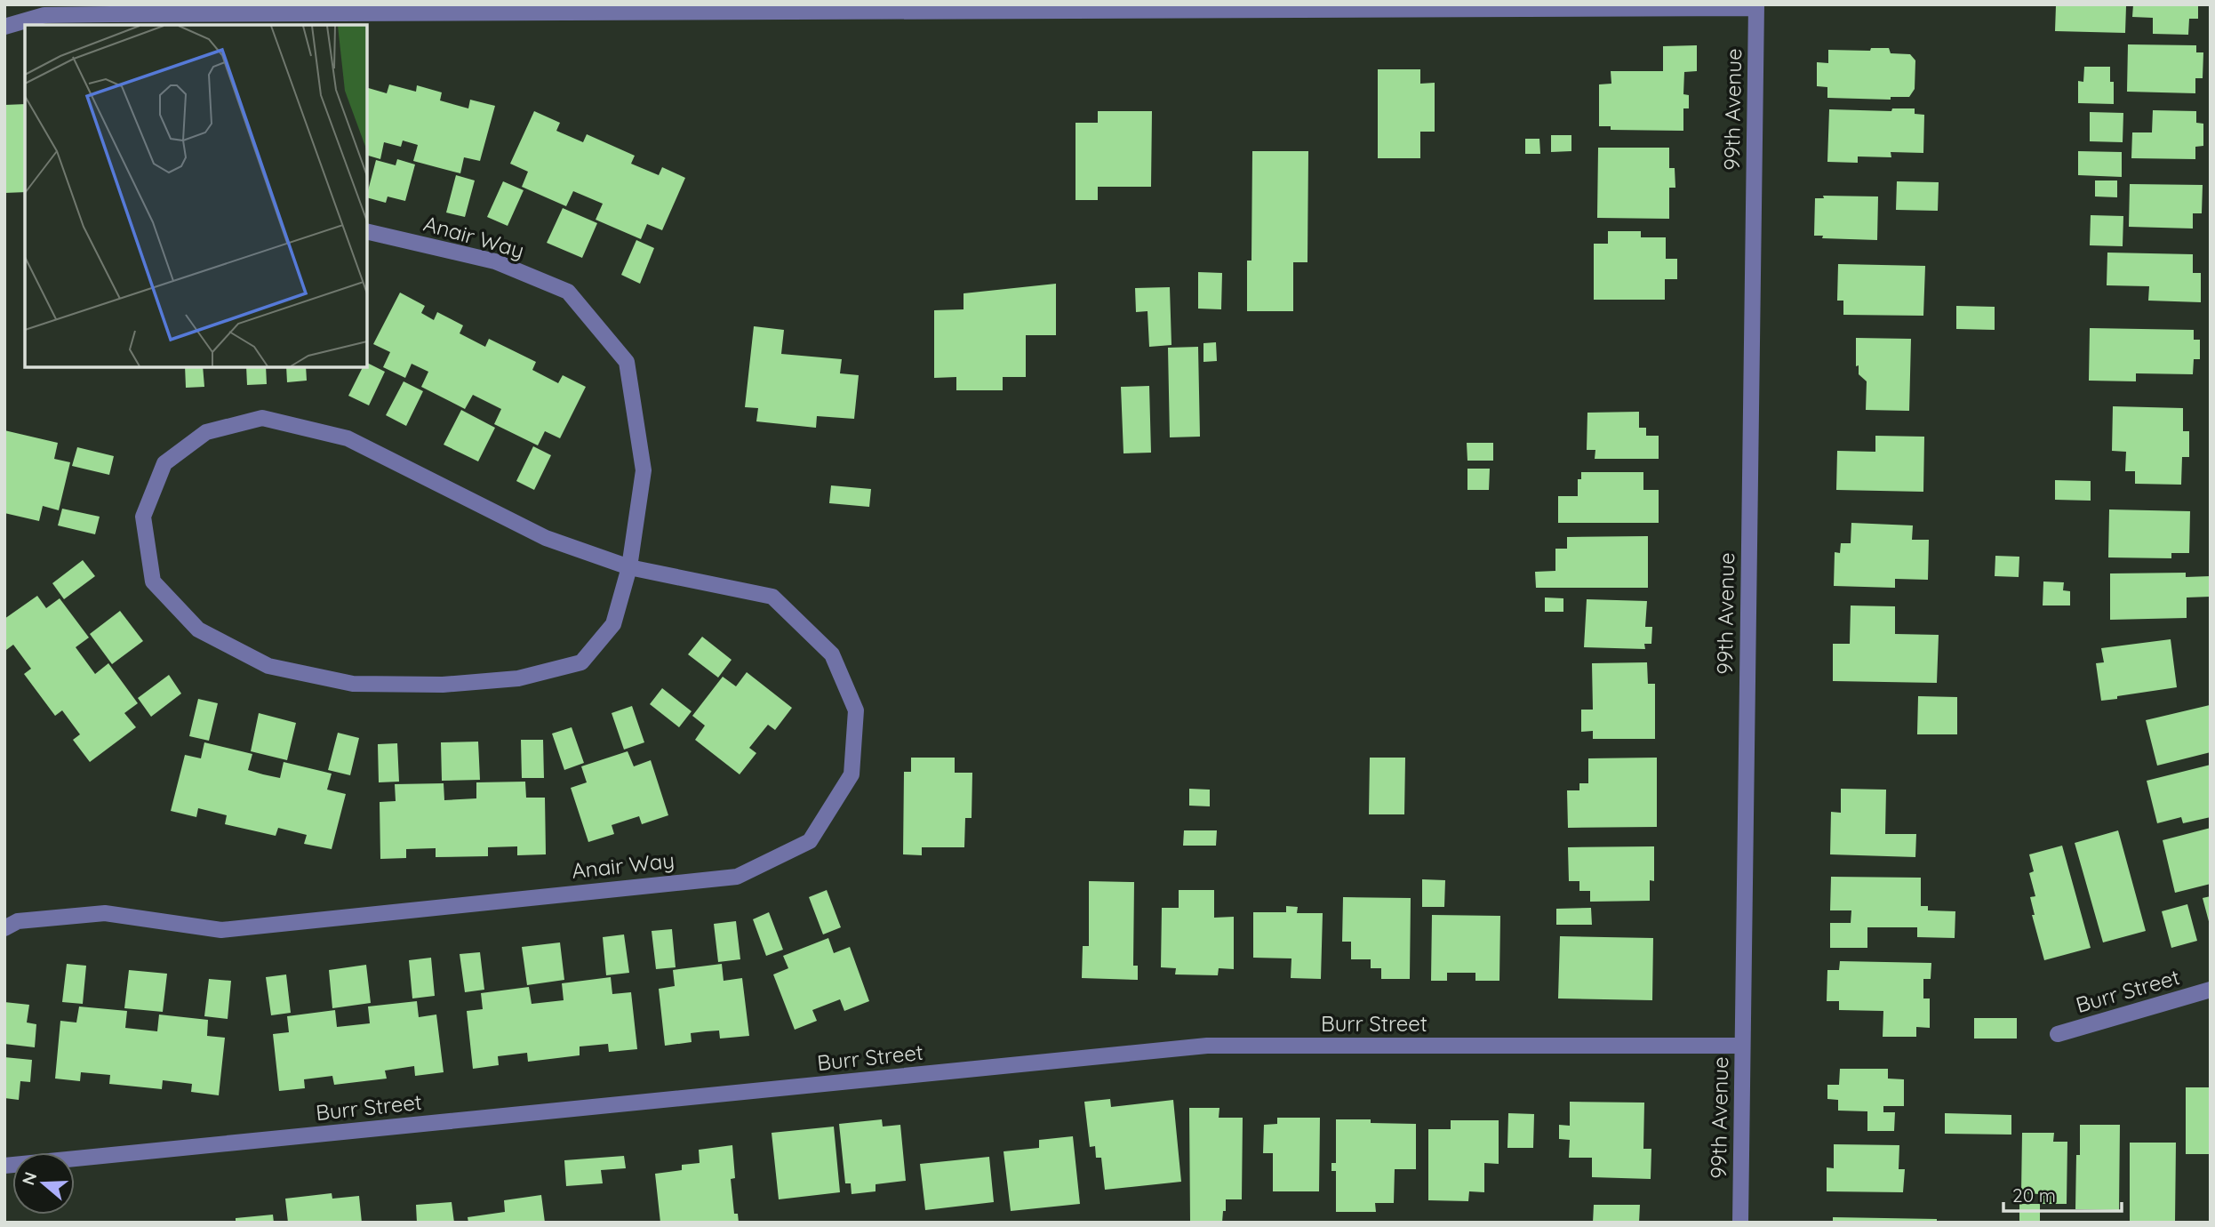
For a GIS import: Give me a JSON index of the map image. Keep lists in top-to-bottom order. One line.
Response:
{"streets":{"street":["99th Avenue","Anair Way","Burr Street"]},"crossings":[["99th Avenue","Burr Street"]],"scale_bar":"20 m","north":"left"}
